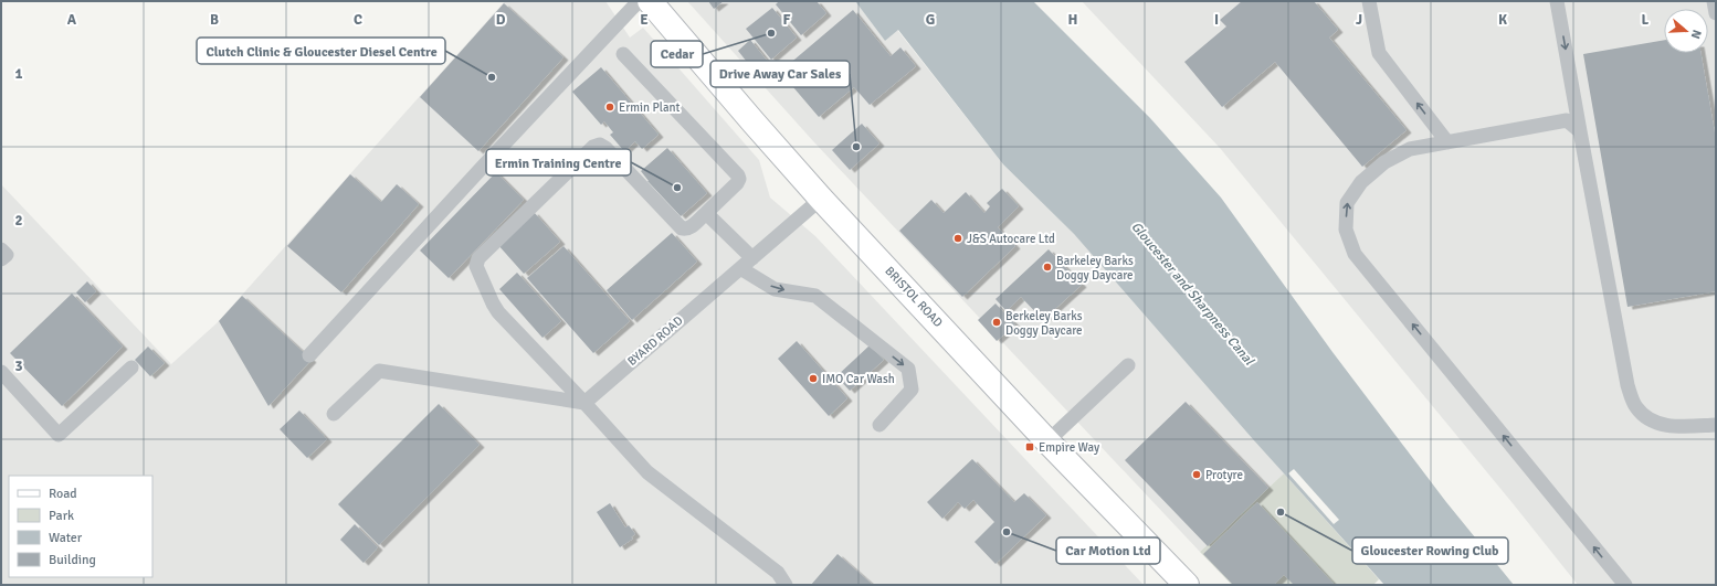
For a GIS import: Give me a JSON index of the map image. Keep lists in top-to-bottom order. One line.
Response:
{"streets":{"street":["BRISTOL ROAD"],"lane":["BYARD ROAD"]},"crossings":[["BRISTOL ROAD","BYARD ROAD"]],"water":["Gloucester and Sharpness Canal"],"places":{"other":["Cedar","Clutch Clinic & Gloucester Diesel Centre","Ermin Plant","Drive Away Car Sales","Ermin Training Centre","J&S Autocare Ltd","Barkeley Barks Doggy Daycare","Berkeley Barks Doggy Daycare","IMO Car Wash","Protyre","Gloucester Rowing Club","Car Motion Ltd"],"transit":["Empire Way"]},"legend":["Road","Park","Water","Building"],"north":"right","grid":{"columns":["A","B","C","D","E","F","G","H","I","J","K","L"],"rows":["1","2","3"]}}
